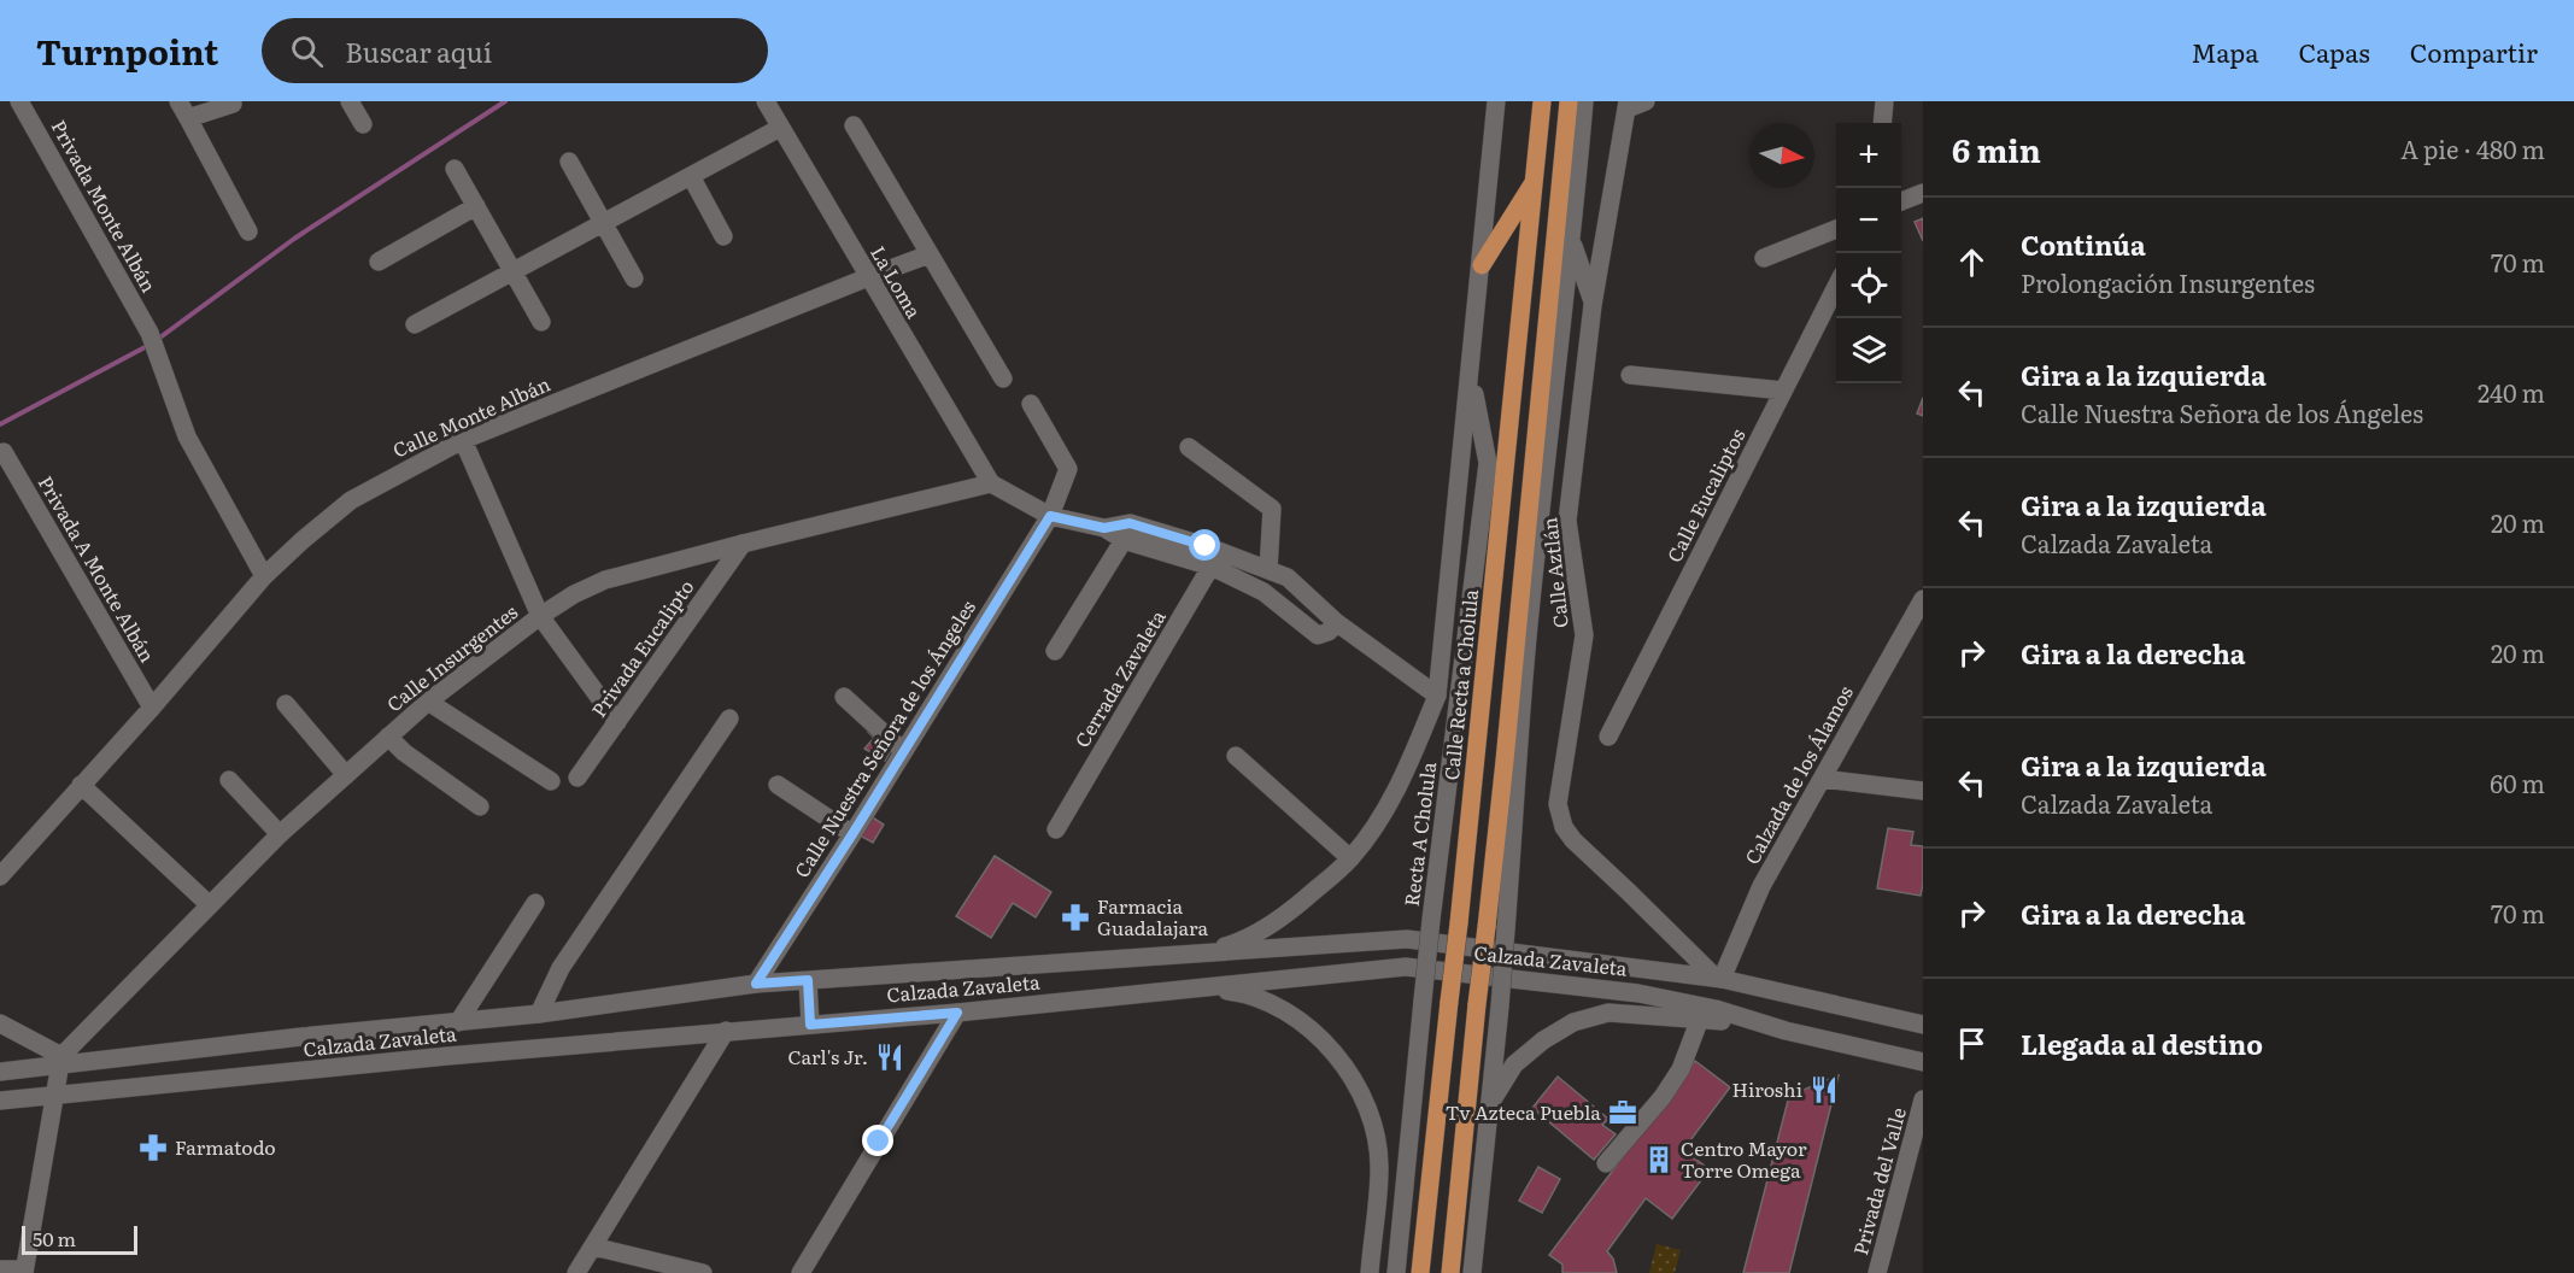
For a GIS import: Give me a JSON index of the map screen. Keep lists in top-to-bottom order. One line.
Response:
{"streets":{"main road":["Calle Recta a Cholula"],"street":["Privada Monte Albán","La Loma","Calle Monte Albán","Calle Eucaliptos","Privada A Monte Albán","Calle Aztlán","Privada Eucalipto","Calle Insurgentes","Cerrada Zavaleta","Calle Nuestra Señora de los Ángeles","Calzada de los Álamos","Recta A Cholula","Calzada Zavaleta","Privada del Valle"]},"crossings":[["Privada Monte Albán","Calle Monte Albán"],["La Loma","Calle Monte Albán"],["La Loma","Calle Insurgentes"],["Calle Monte Albán","Privada A Monte Albán"],["Calle Aztlán","Calzada de los Álamos"],["Calle Aztlán","Calzada Zavaleta"],["Privada Eucalipto","Calle Insurgentes"],["Calle Insurgentes","Calzada Zavaleta"],["Calle Nuestra Señora de los Ángeles","Calzada Zavaleta"],["Calzada de los Álamos","Calzada Zavaleta"]],"places":{"pharmacy":["Farmacia Guadalajara","Farmatodo"],"restaurant":["Carl's Jr.","Hiroshi"],"office":["Tv Azteca Puebla"],"building":["Centro Mayor Torre Omega"]},"scale_bar":"50 m","north":"right","page":{"header":"Turnpoint","search":"Buscar aquí","nav":["Mapa","Capas","Compartir"],"heading":["6 min","A pie · 480 m"],"map_buttons":["+","−"],"list":[["Continúa","Prolongación Insurgentes","70 m"],["Gira a la izquierda","Calle Nuestra Señora de los Ángeles","240 m"],["Gira a la izquierda","Calzada Zavaleta","20 m"],["Gira a la derecha","20 m"],["Gira a la izquierda","Calzada Zavaleta","60 m"],["Gira a la derecha","70 m"],"Llegada al destino"],"scale":"50 m"}}
